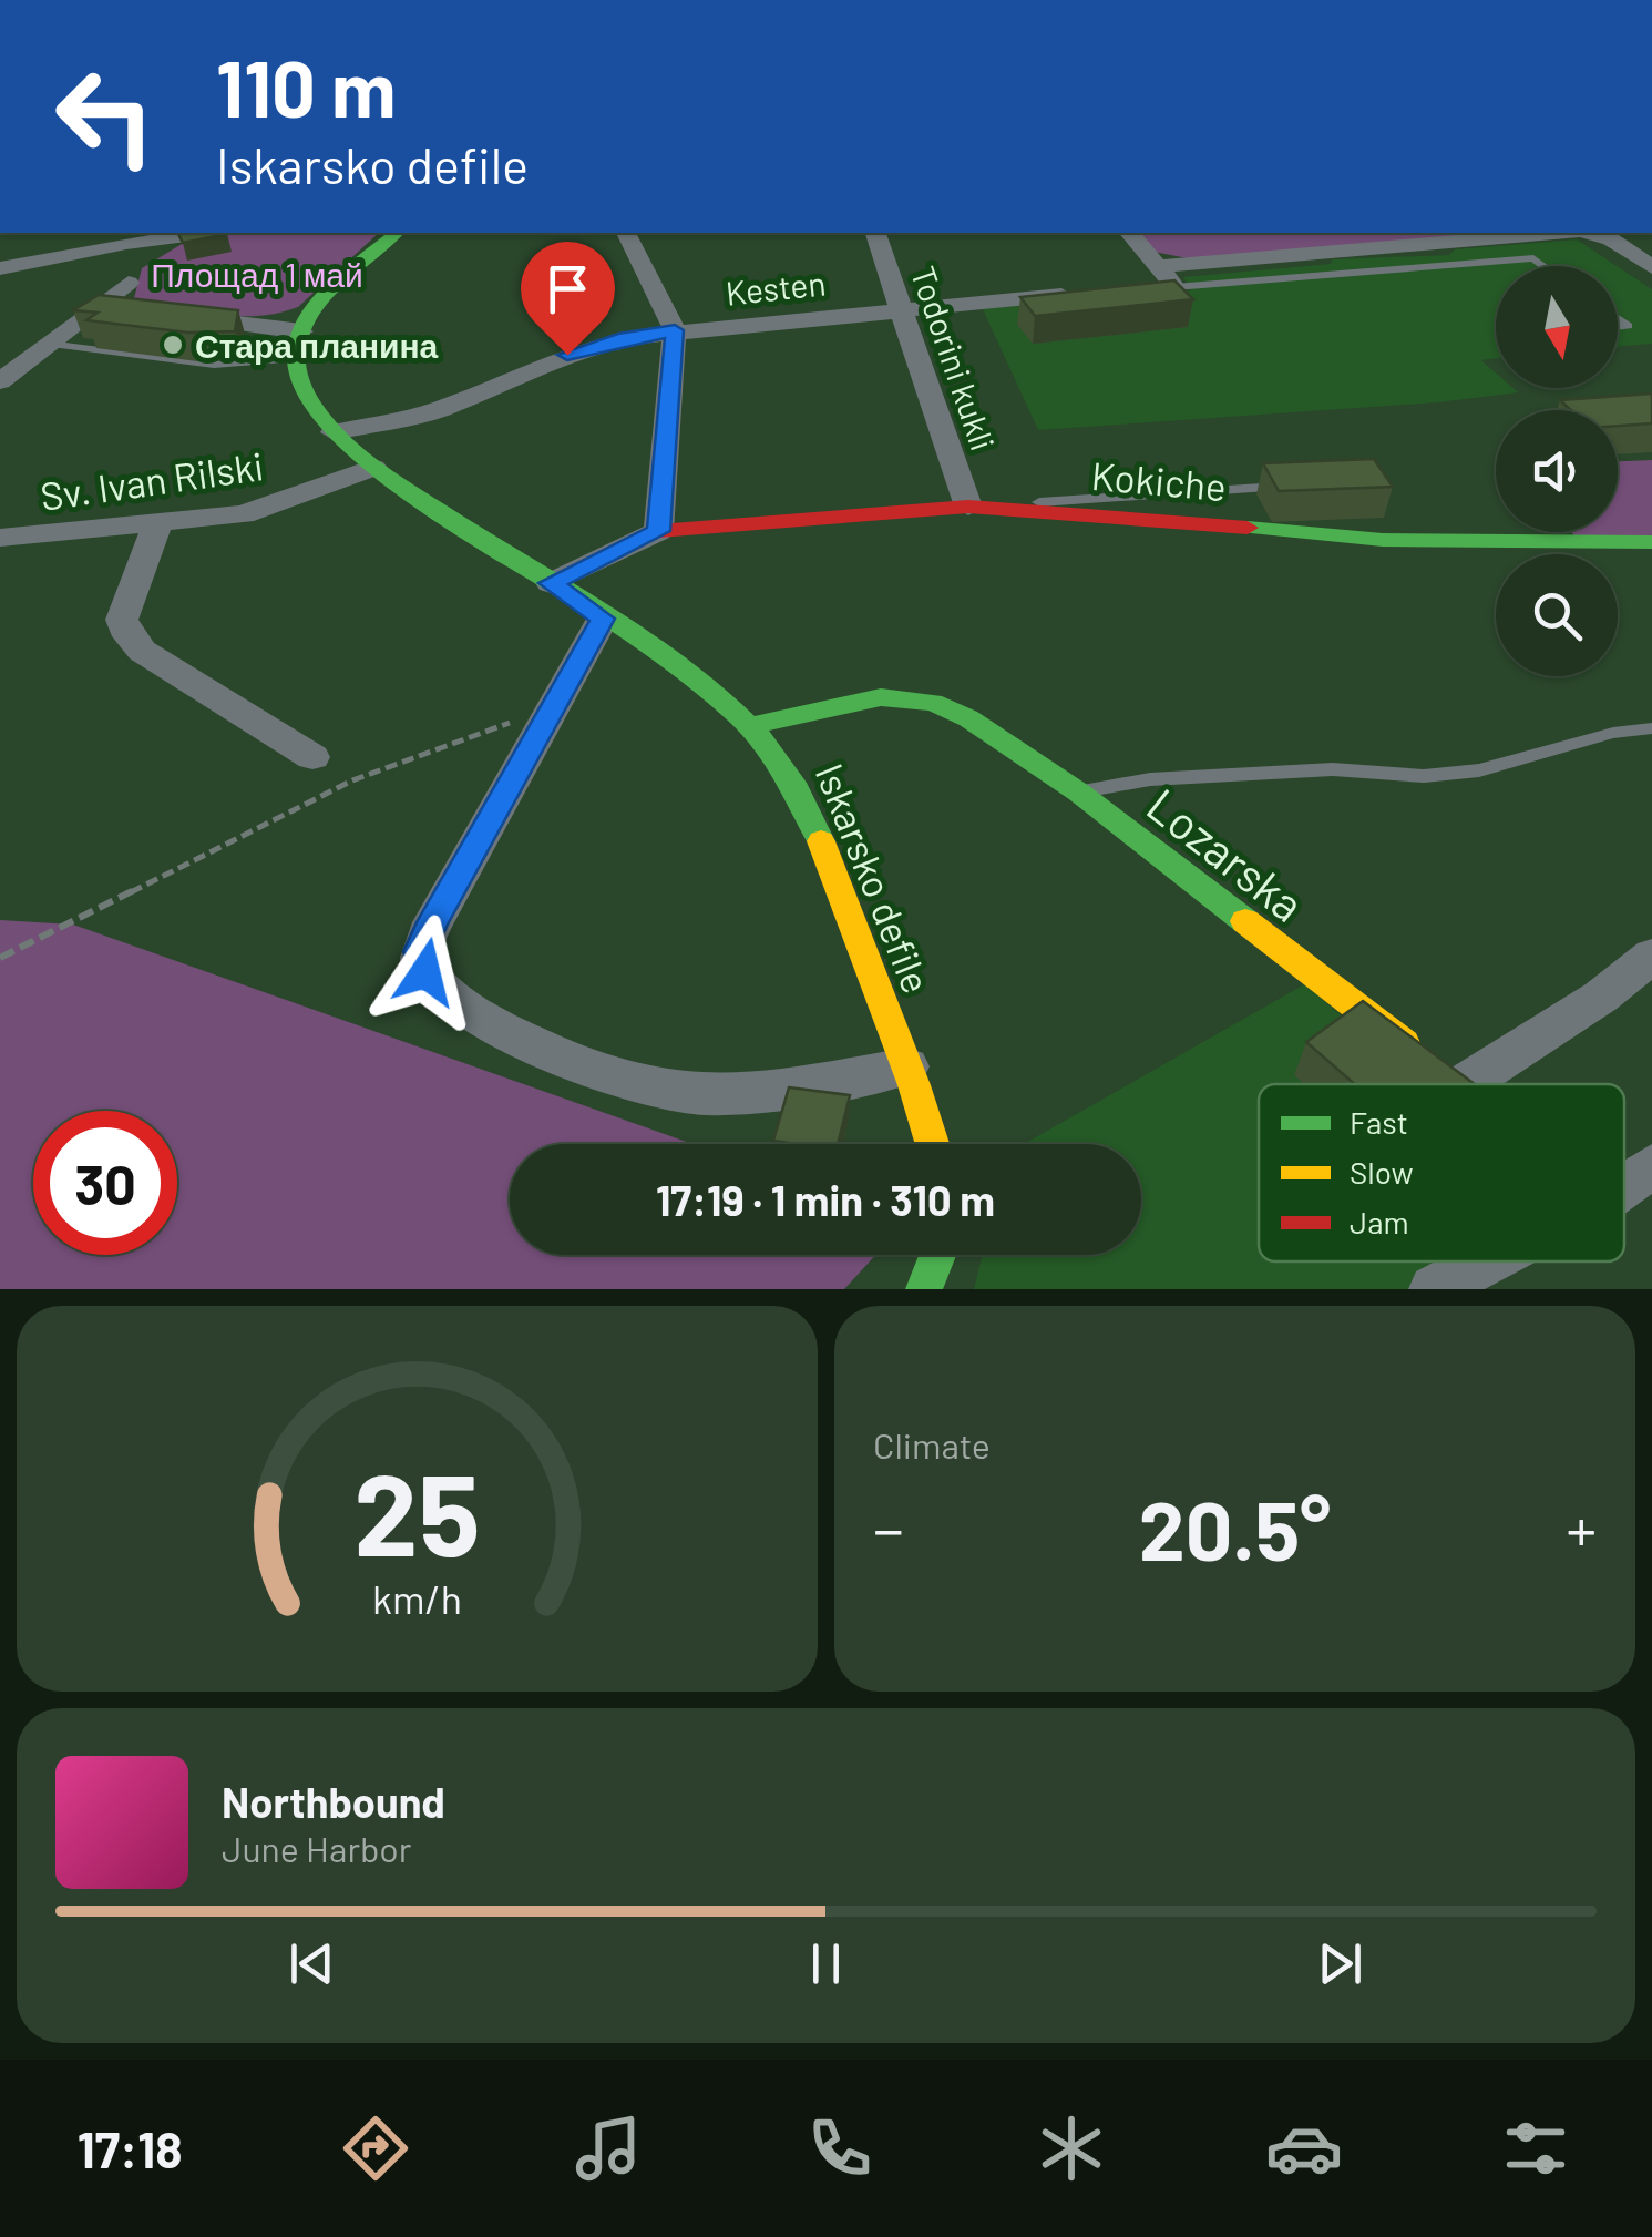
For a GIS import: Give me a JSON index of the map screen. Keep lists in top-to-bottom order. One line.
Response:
{"streets":{"main road":["Kokiche","Lozarska","Iskarsko defile"],"street":["Kesten","Todorini kukli","Sv. Ivan Rilski"]},"crossings":[["Kesten","Todorini kukli"],["Kesten","Iskarsko defile"],["Todorini kukli","Kokiche"],["Sv. Ivan Rilski","Iskarsko defile"],["Lozarska","Iskarsko defile"]],"parks":["Площад 1 май"],"places":["Стара планина"],"legend":["Fast","Slow","Jam"],"north":"bottom","page":{"turn":["110 m","Iskarsko defile"],"limit":"30","trip":"17:19 · 1 min · 310 m","tile":"Climate","heat":["−","20.5°","+"],"song":["Northbound","June Harbor"],"tabs":"17:18","gauge":["25","km/h"]}}
